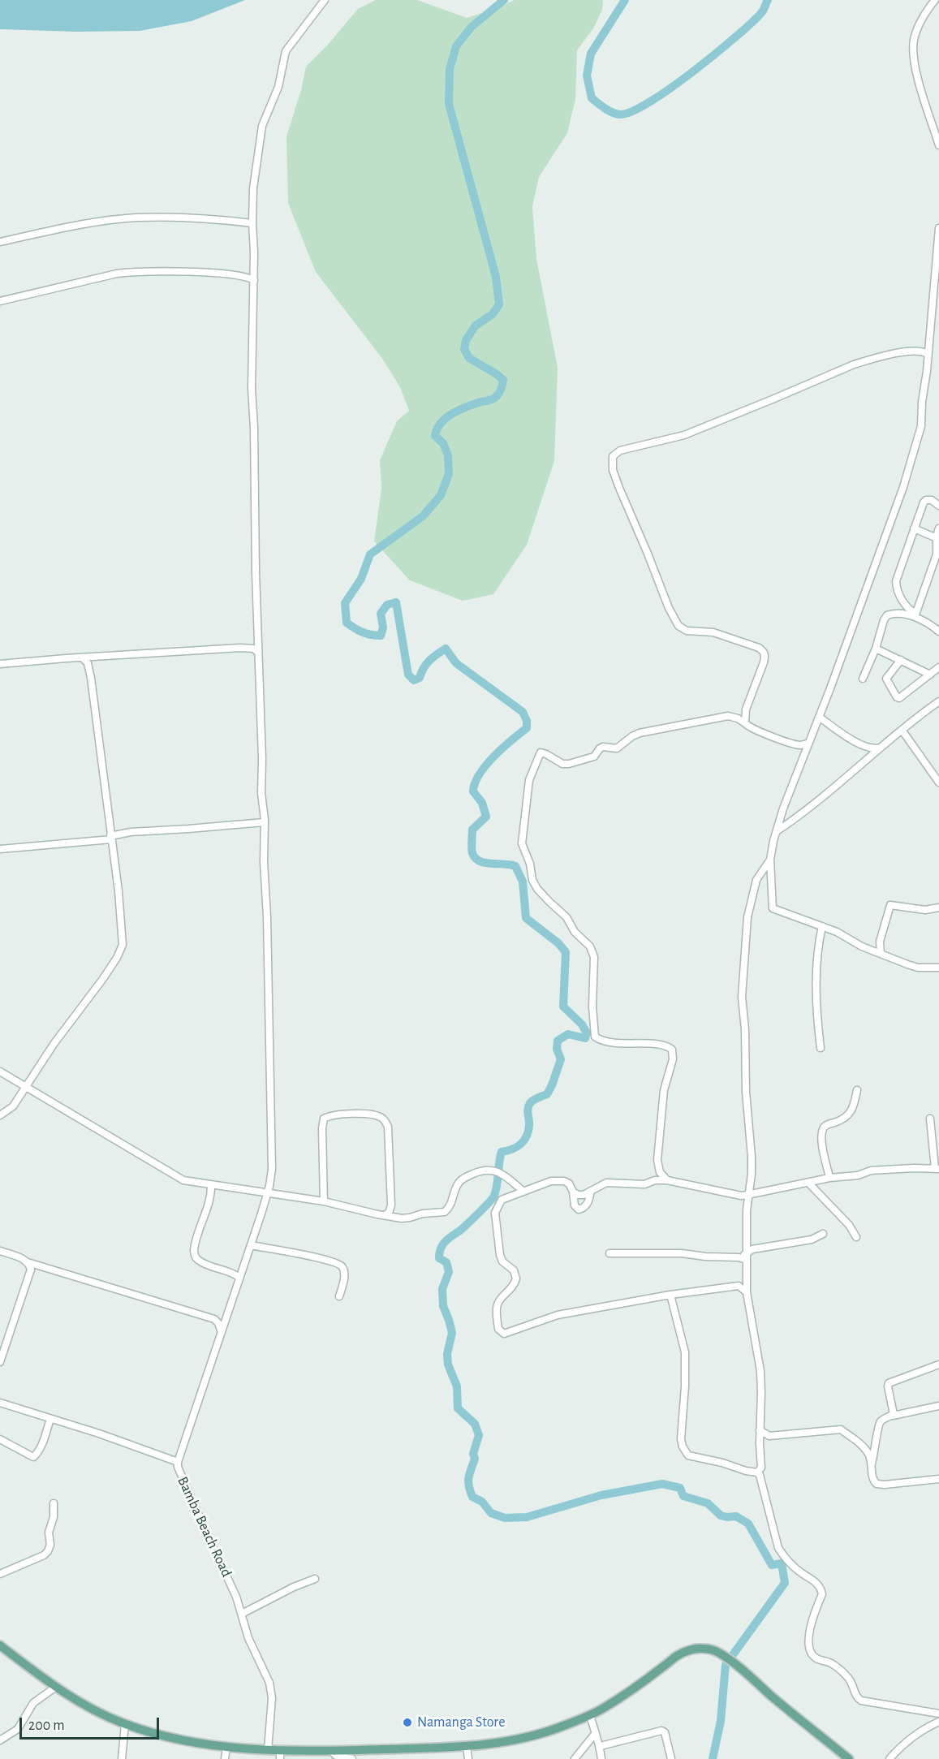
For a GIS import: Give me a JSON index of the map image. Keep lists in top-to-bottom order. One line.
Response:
{"streets":{"street":["Bamba Beach Road"]},"places":["Namanga Store"],"scale_bar":"200 m"}
